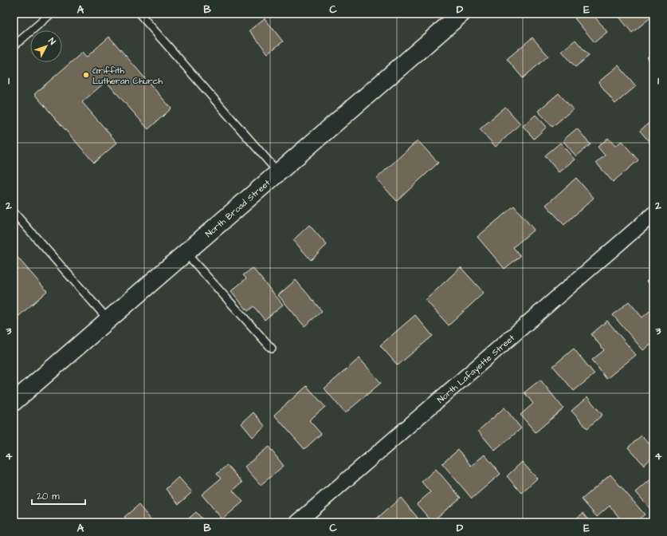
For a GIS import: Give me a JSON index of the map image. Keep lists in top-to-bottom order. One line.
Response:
{"streets":{"street":["North Broad Street","North Lafayette Street"]},"places":["Griffith Lutheran Church"],"scale_bar":"20 m","north":"top right","grid":{"columns":["A","B","C","D","E"],"rows":["1","2","3","4"]}}
